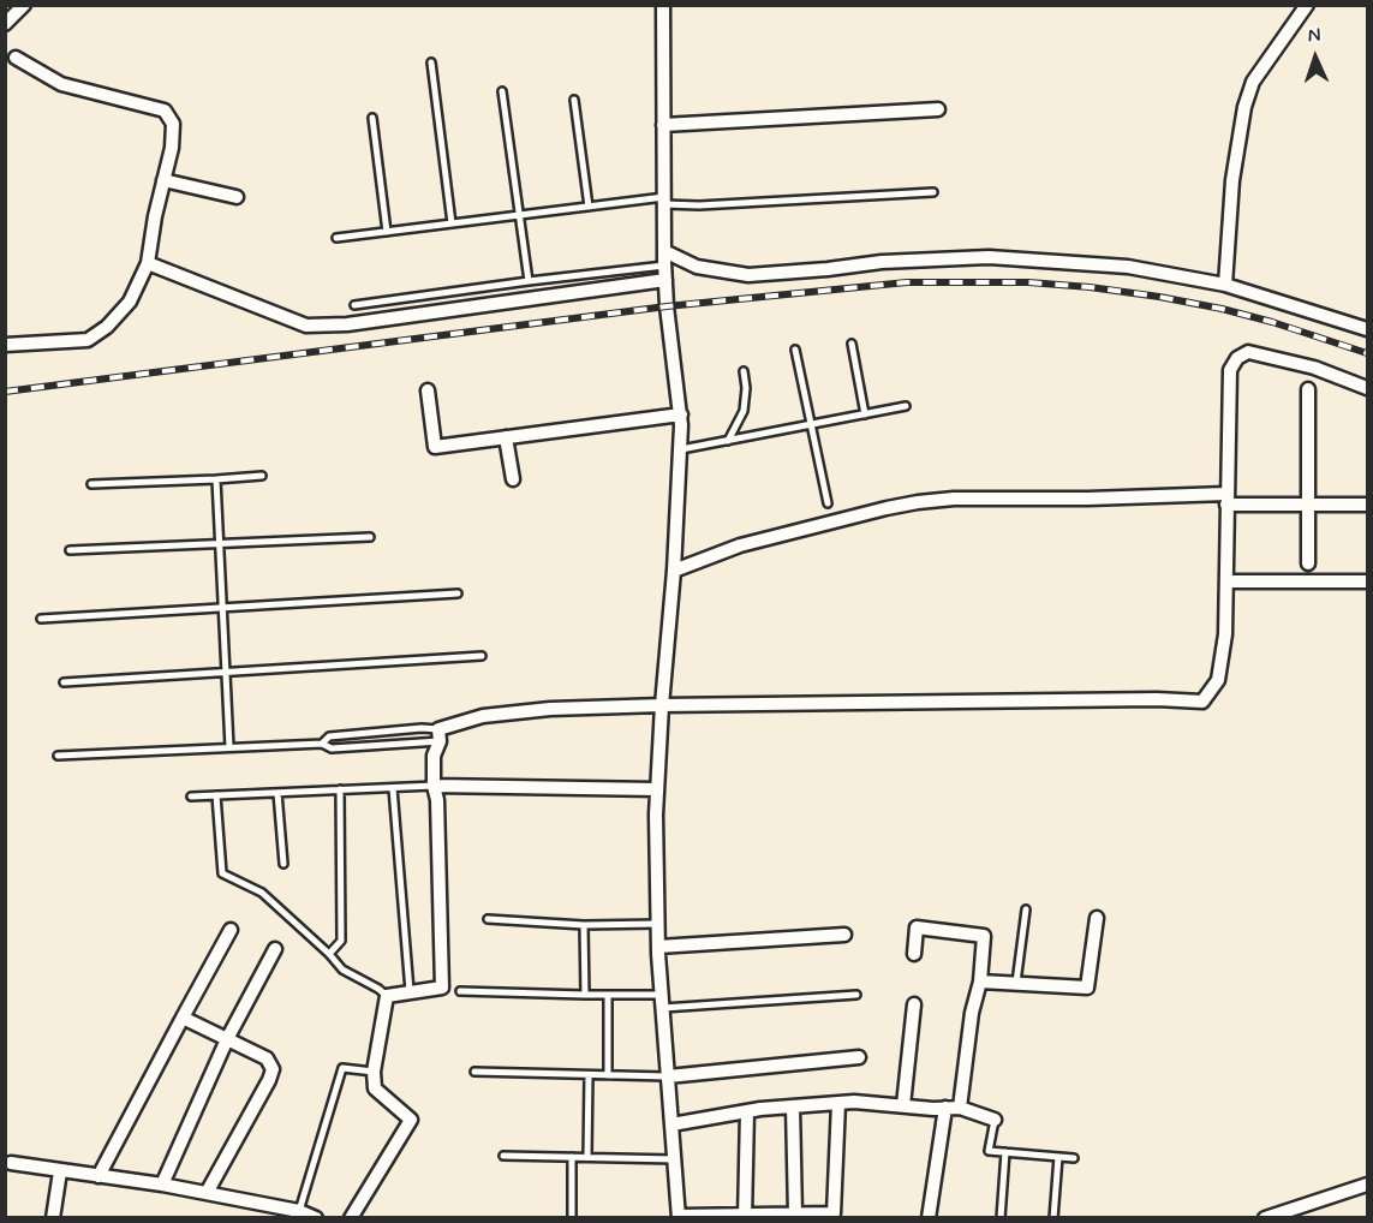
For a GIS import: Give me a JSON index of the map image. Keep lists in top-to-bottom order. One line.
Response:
{"north":"top"}
